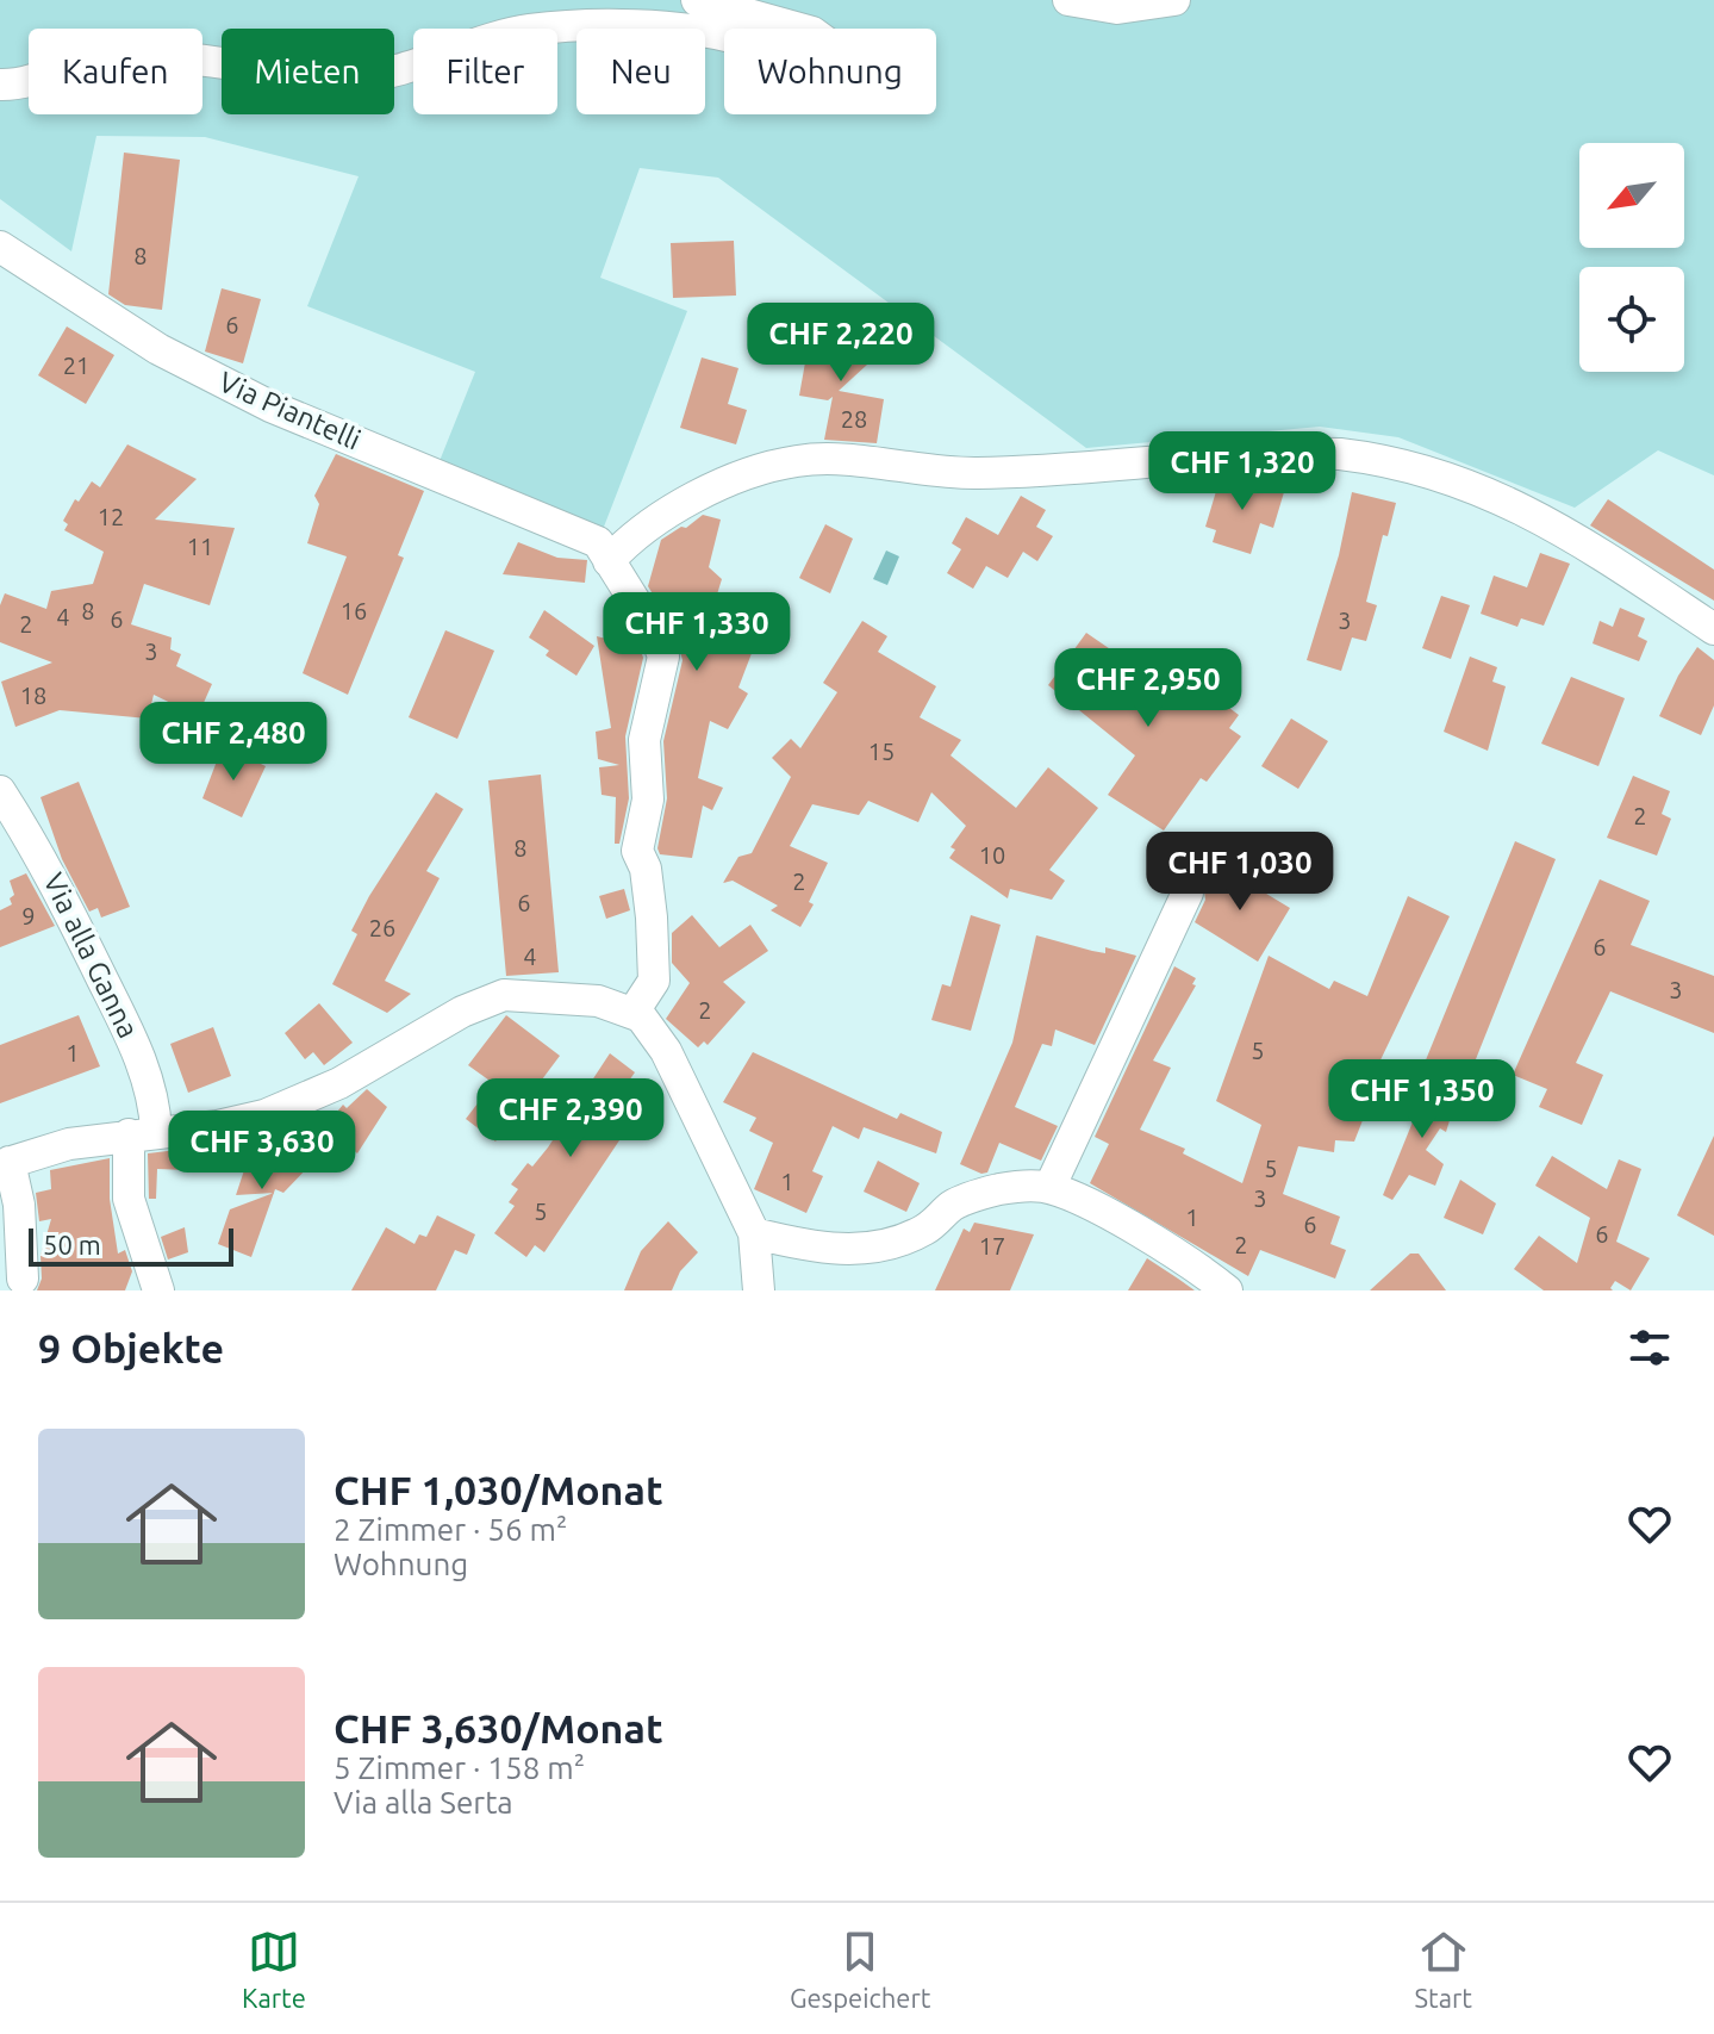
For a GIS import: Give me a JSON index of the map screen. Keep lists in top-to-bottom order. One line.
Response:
{"streets":{"street":["Via Piantelli","Via alla Ganna"]},"house_numbers":["8","6","21","28","12","11","8","16","4","6","3","2","3","18","15","2","8","10","2","6","9","26","6","4","3","2","5","1","5","1","3","5","1","6","6","2","17"],"scale_bar":"50 m","north":"bottom left","page":{"chip":["Kaufen","Mieten","Filter","Neu","Wohnung"],"price":["CHF 2,220","CHF 1,320","CHF 1,330","CHF 2,950","CHF 2,480","CHF 1,030","CHF 1,350","CHF 2,390","CHF 3,630"],"scale":"50 m","heading":"9 Objekte","list":[{"name":"CHF 1,030/Monat","note":"2 Zimmer · 56 m² · Wohnung"},{"name":"CHF 3,630/Monat","note":"5 Zimmer · 158 m² · Via alla Serta"}],"tabs":["Karte","Gespeichert","Start"]}}
